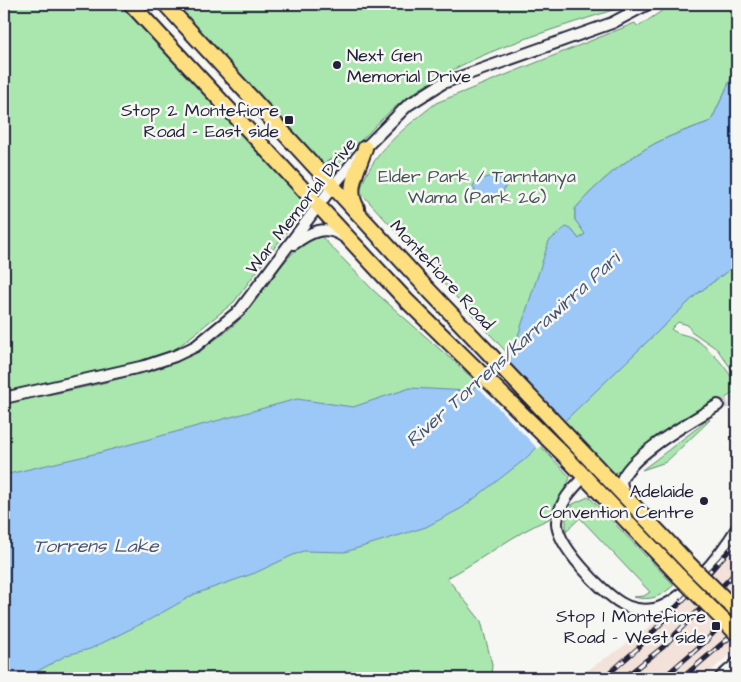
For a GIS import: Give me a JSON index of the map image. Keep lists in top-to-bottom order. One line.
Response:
{"streets":{"main road":["Montefiore Road"],"street":["War Memorial Drive"]},"crossings":[["War Memorial Drive","Montefiore Road"]],"water":["River Torrens/Karrawirra Pari","Torrens Lake"],"parks":["Elder Park / Tarntanya Wama (Park 26)"],"places":{"other":["Next Gen Memorial Drive","Adelaide Convention Centre"],"transit":["Stop 2 Montefiore Road - East side","Stop 1 Montefiore Road - West side"]}}
